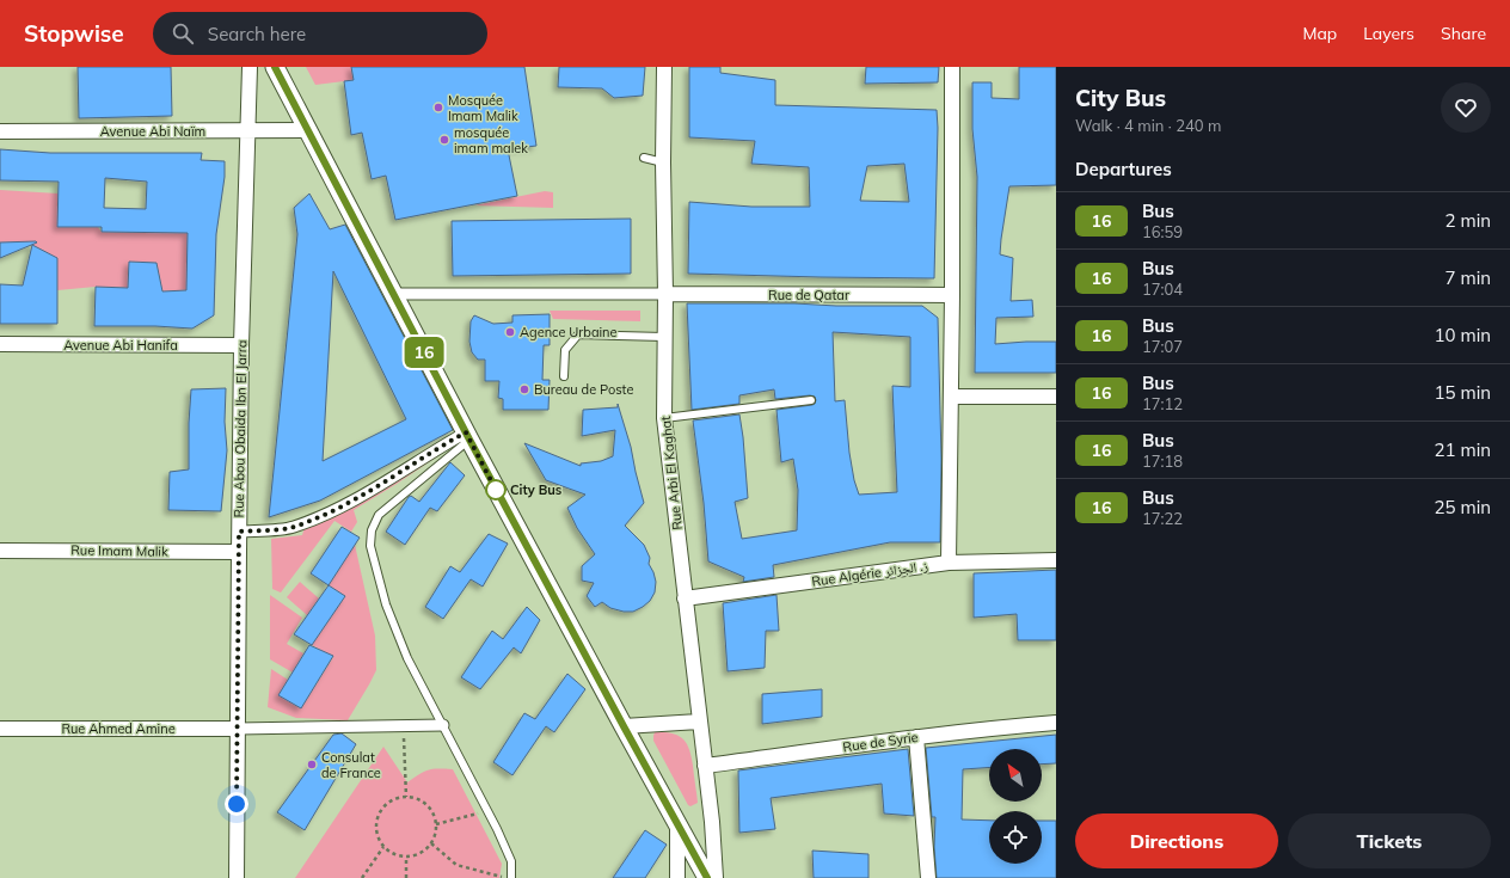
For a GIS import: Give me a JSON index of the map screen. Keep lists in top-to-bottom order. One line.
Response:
{"streets":{"street":["Avenue Abi Naïm","Rue de Qatar","Avenue Abi Hanifa","Rue Abou Obaida Ibn El Jarra","Rue Arbi El Kaghat","Rue Imam Malik","Rue Algérie ز. الجزائر","Rue Ahmed Amine","Rue de Syrie"]},"crossings":[["Avenue Abi Naïm","Rue Abou Obaida Ibn El Jarra"],["Rue de Qatar","Rue Arbi El Kaghat"],["Avenue Abi Hanifa","Rue Abou Obaida Ibn El Jarra"],["Rue Abou Obaida Ibn El Jarra","Rue Imam Malik"],["Rue Abou Obaida Ibn El Jarra","Rue Ahmed Amine"],["Rue Arbi El Kaghat","Rue Algérie ز. الجزائر"],["Rue Arbi El Kaghat","Rue de Syrie"]],"places":["Mosquée Imam Malik","mosquée imam malek","Agence Urbaine","Bureau de Poste","City Bus","Consulat de France"],"lines":["bus line 16"],"north":"top left","page":{"header":"Stopwise","search":"Search here","nav":["Map","Layers","Share"],"on_map":"16","heading":[["City Bus","Walk · 4 min · 240 m"],"Departures"],"list":[{"mark":"16","name":"Bus","note":"16:59","value":"2 min"},{"mark":"16","name":"Bus","note":"17:04","value":"7 min"},{"mark":"16","name":"Bus","note":"17:07","value":"10 min"},{"mark":"16","name":"Bus","note":"17:12","value":"15 min"},{"mark":"16","name":"Bus","note":"17:18","value":"21 min"},{"mark":"16","name":"Bus","note":"17:22","value":"25 min"}],"buttons":["Directions","Tickets"]}}
